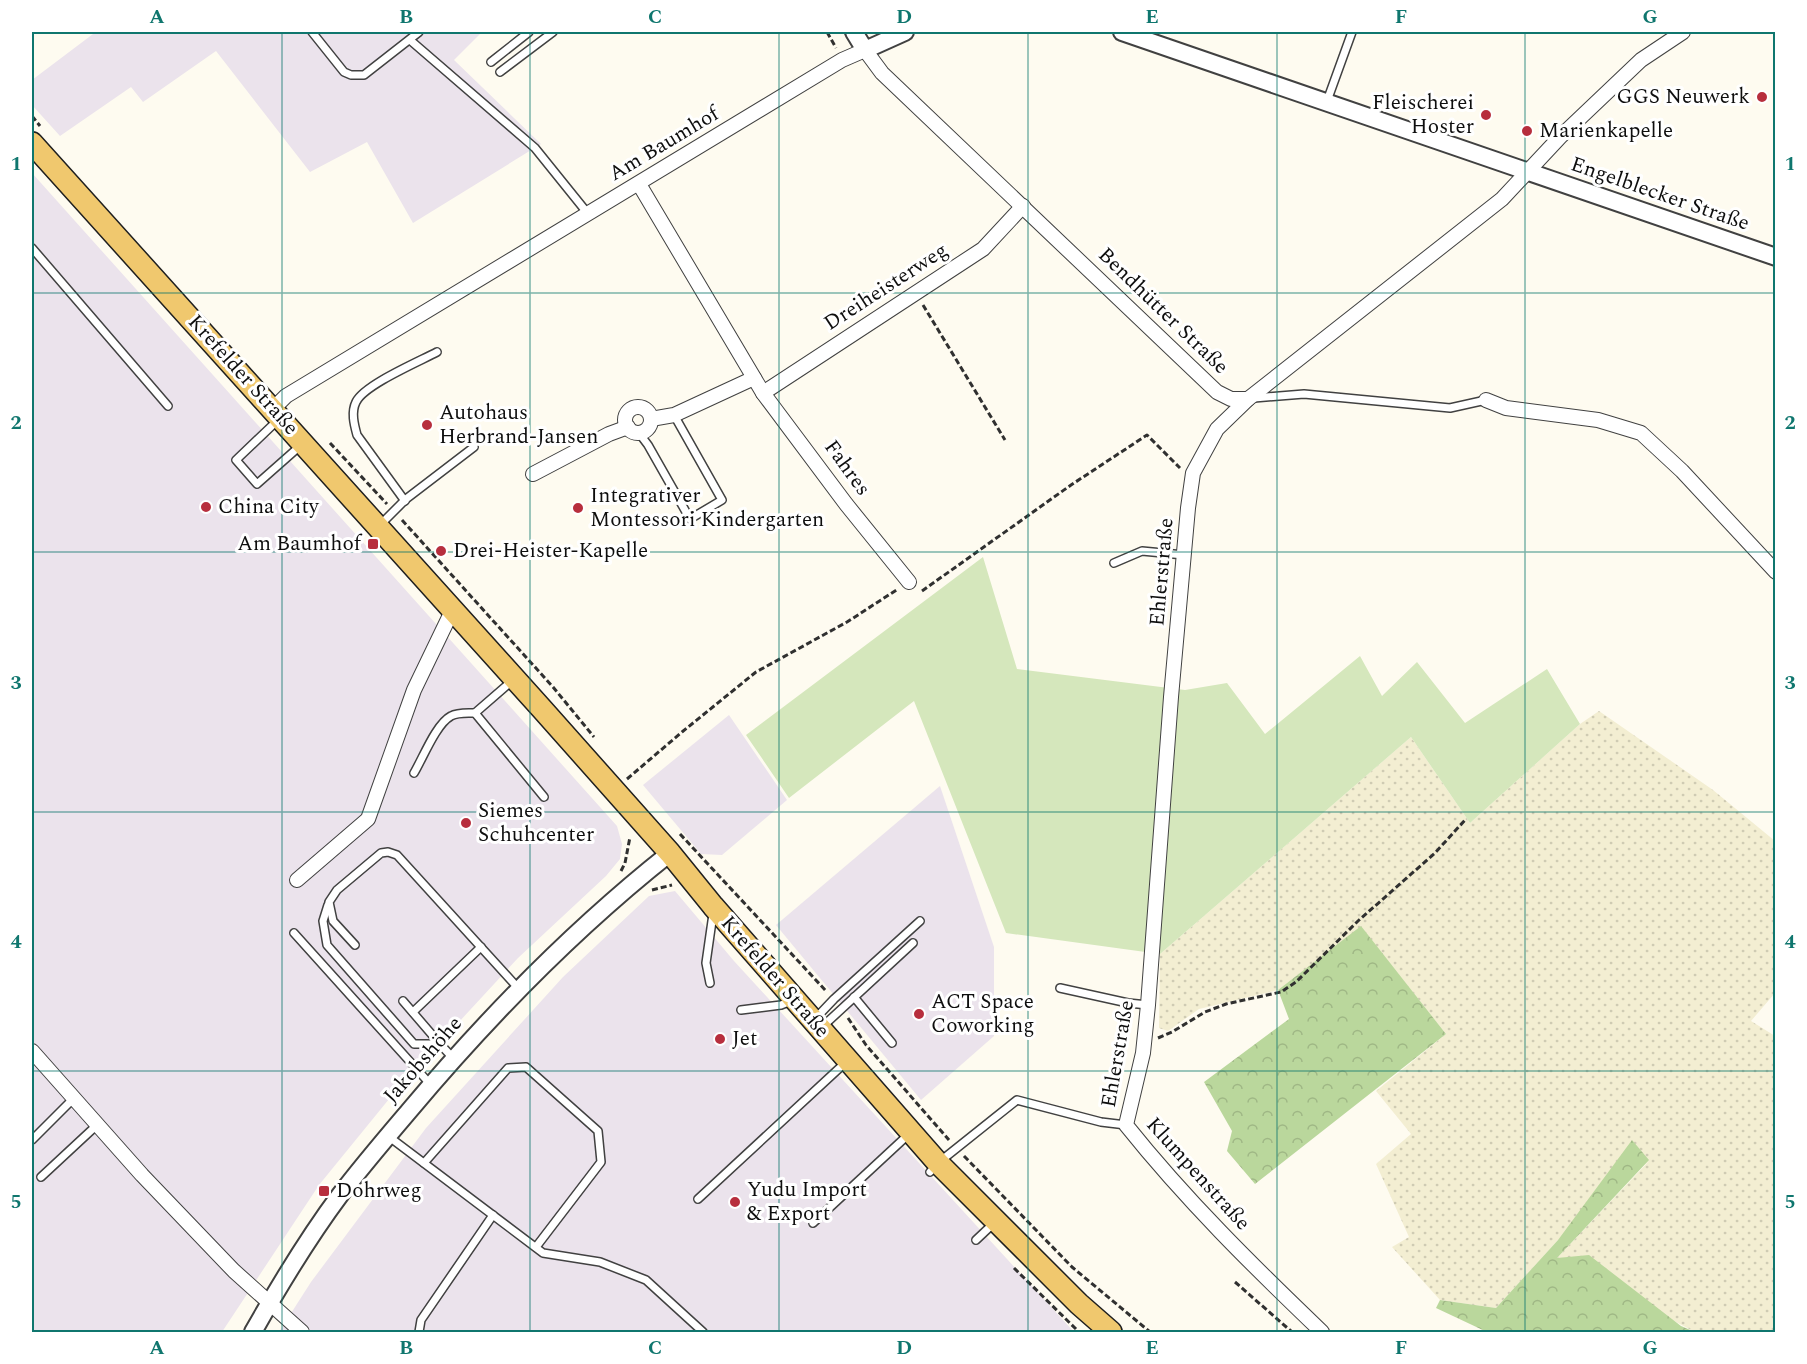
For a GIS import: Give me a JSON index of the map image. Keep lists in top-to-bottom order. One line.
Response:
{"streets":{"main road":["Krefelder Straße"],"street":["Am Baumhof","Engelblecker Straße","Dreiheisterweg","Bendhütter Straße","Fahres","Ehlerstraße","Jakobshöhe","Klumpenstraße"]},"crossings":[["Am Baumhof","Bendhütter Straße"],["Am Baumhof","Krefelder Straße"],["Am Baumhof","Fahres"],["Engelblecker Straße","Ehlerstraße"],["Dreiheisterweg","Bendhütter Straße"],["Dreiheisterweg","Fahres"],["Bendhütter Straße","Ehlerstraße"],["Krefelder Straße","Jakobshöhe"],["Krefelder Straße","Klumpenstraße"],["Ehlerstraße","Klumpenstraße"]],"places":{"other":["GGS Neuwerk","Fleischerei Hoster","Marienkapelle","Autohaus Herbrand-Jansen","China City","Integrativer Montessori Kindergarten","Drei-Heister-Kapelle","Siemes Schuhcenter","ACT Space Coworking","Jet","Yudu Import & Export"],"transit":["Am Baumhof","Dohrweg"]},"grid":{"columns":["A","B","C","D","E","F","G"],"rows":["1","2","3","4","5"]}}
